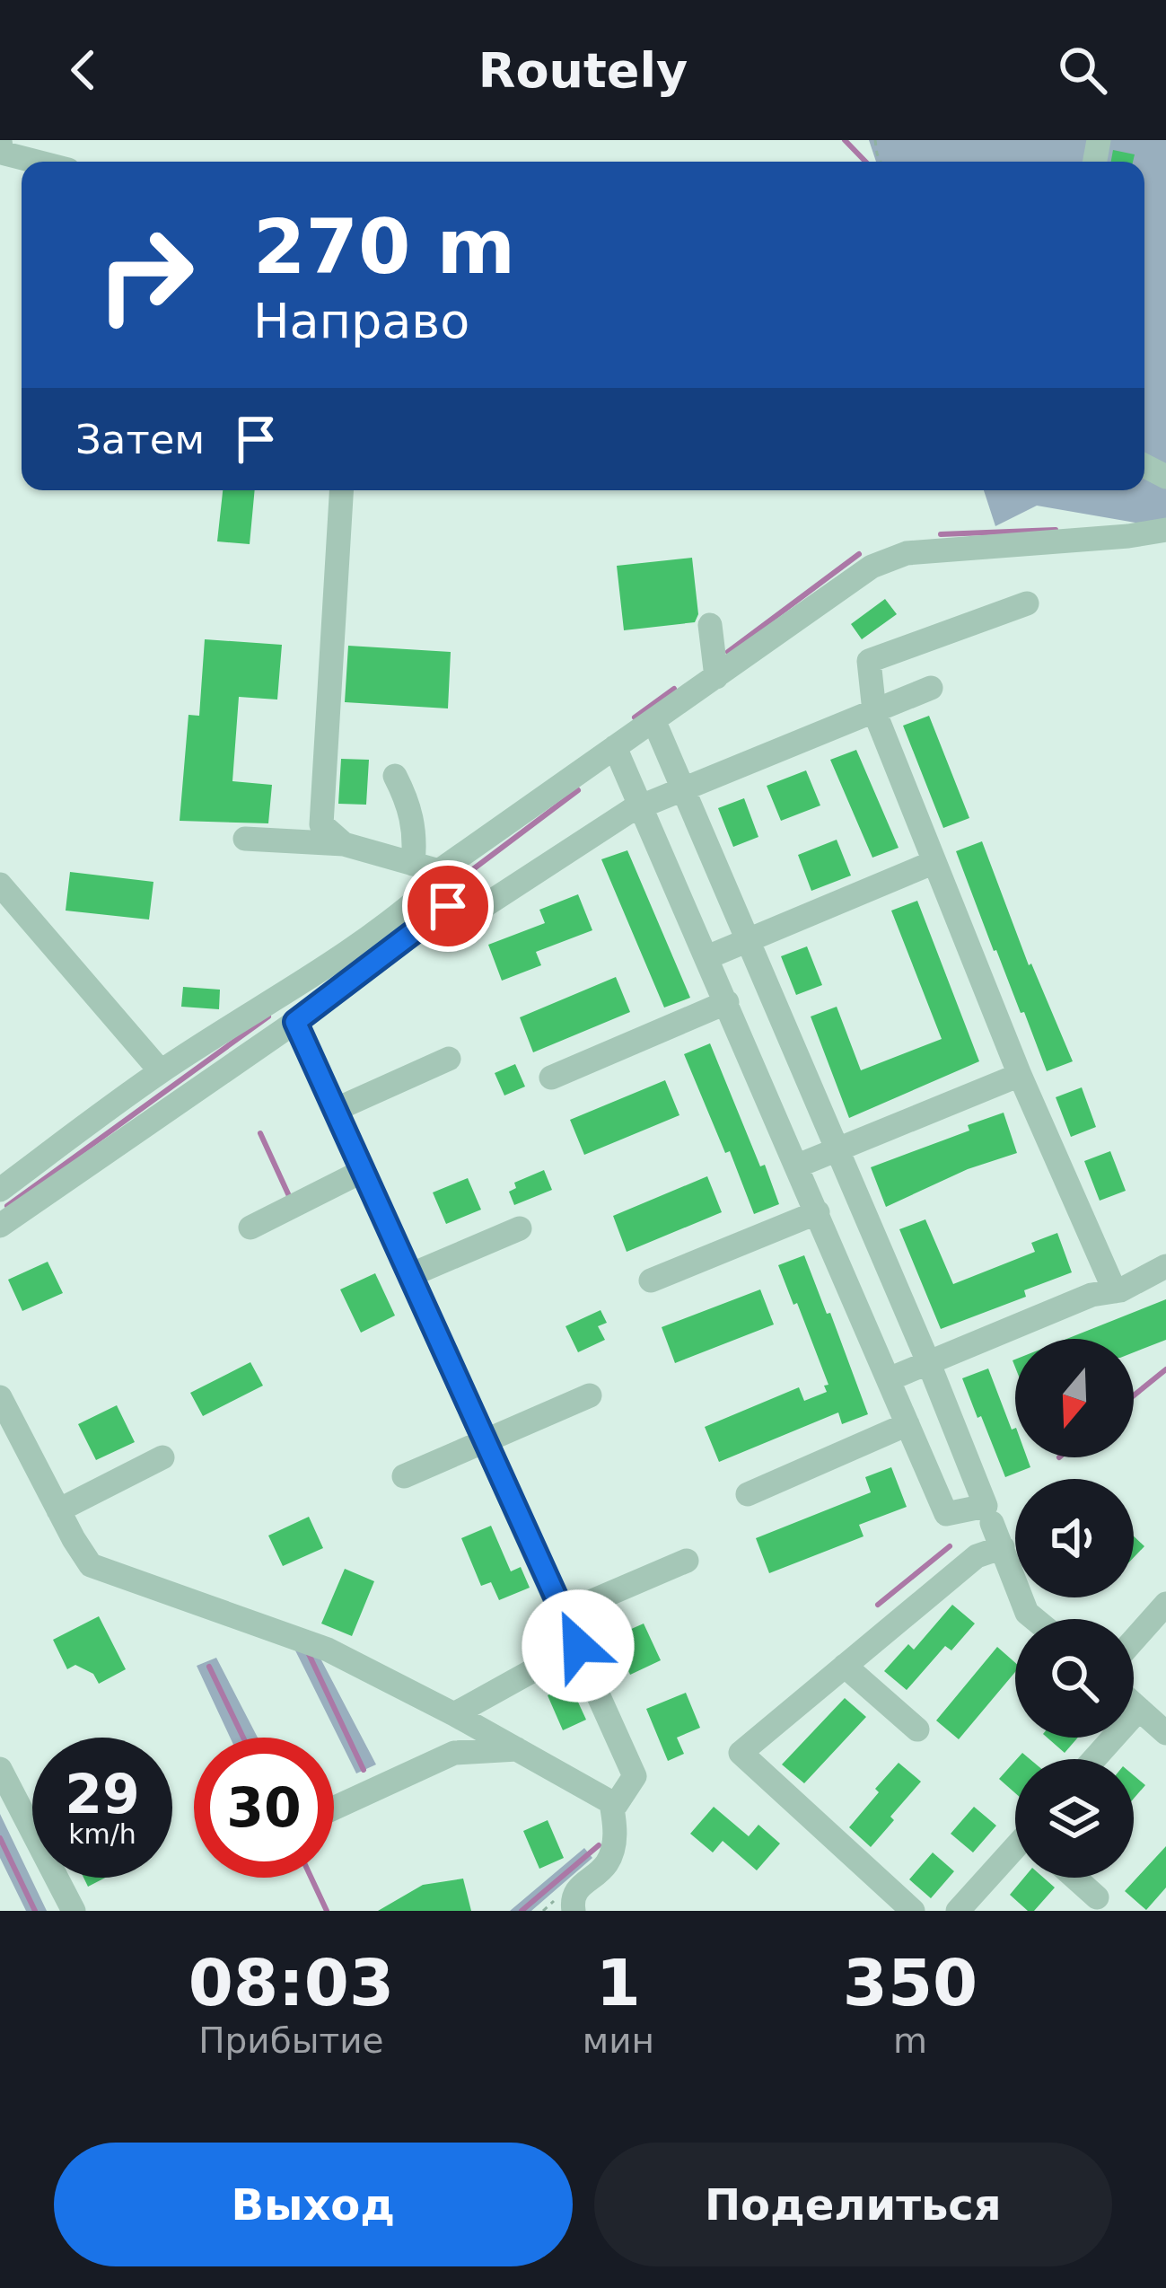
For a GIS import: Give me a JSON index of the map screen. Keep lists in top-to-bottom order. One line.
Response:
{"north":"bottom","page":{"header":"Routely","turn":["270 m","Направо"],"then":"Затем","speed":"29 km/h","limit":"30","eta":["08:03","Прибытие","1","мин","350","m"],"buttons":["Выход","Поделиться"]}}
